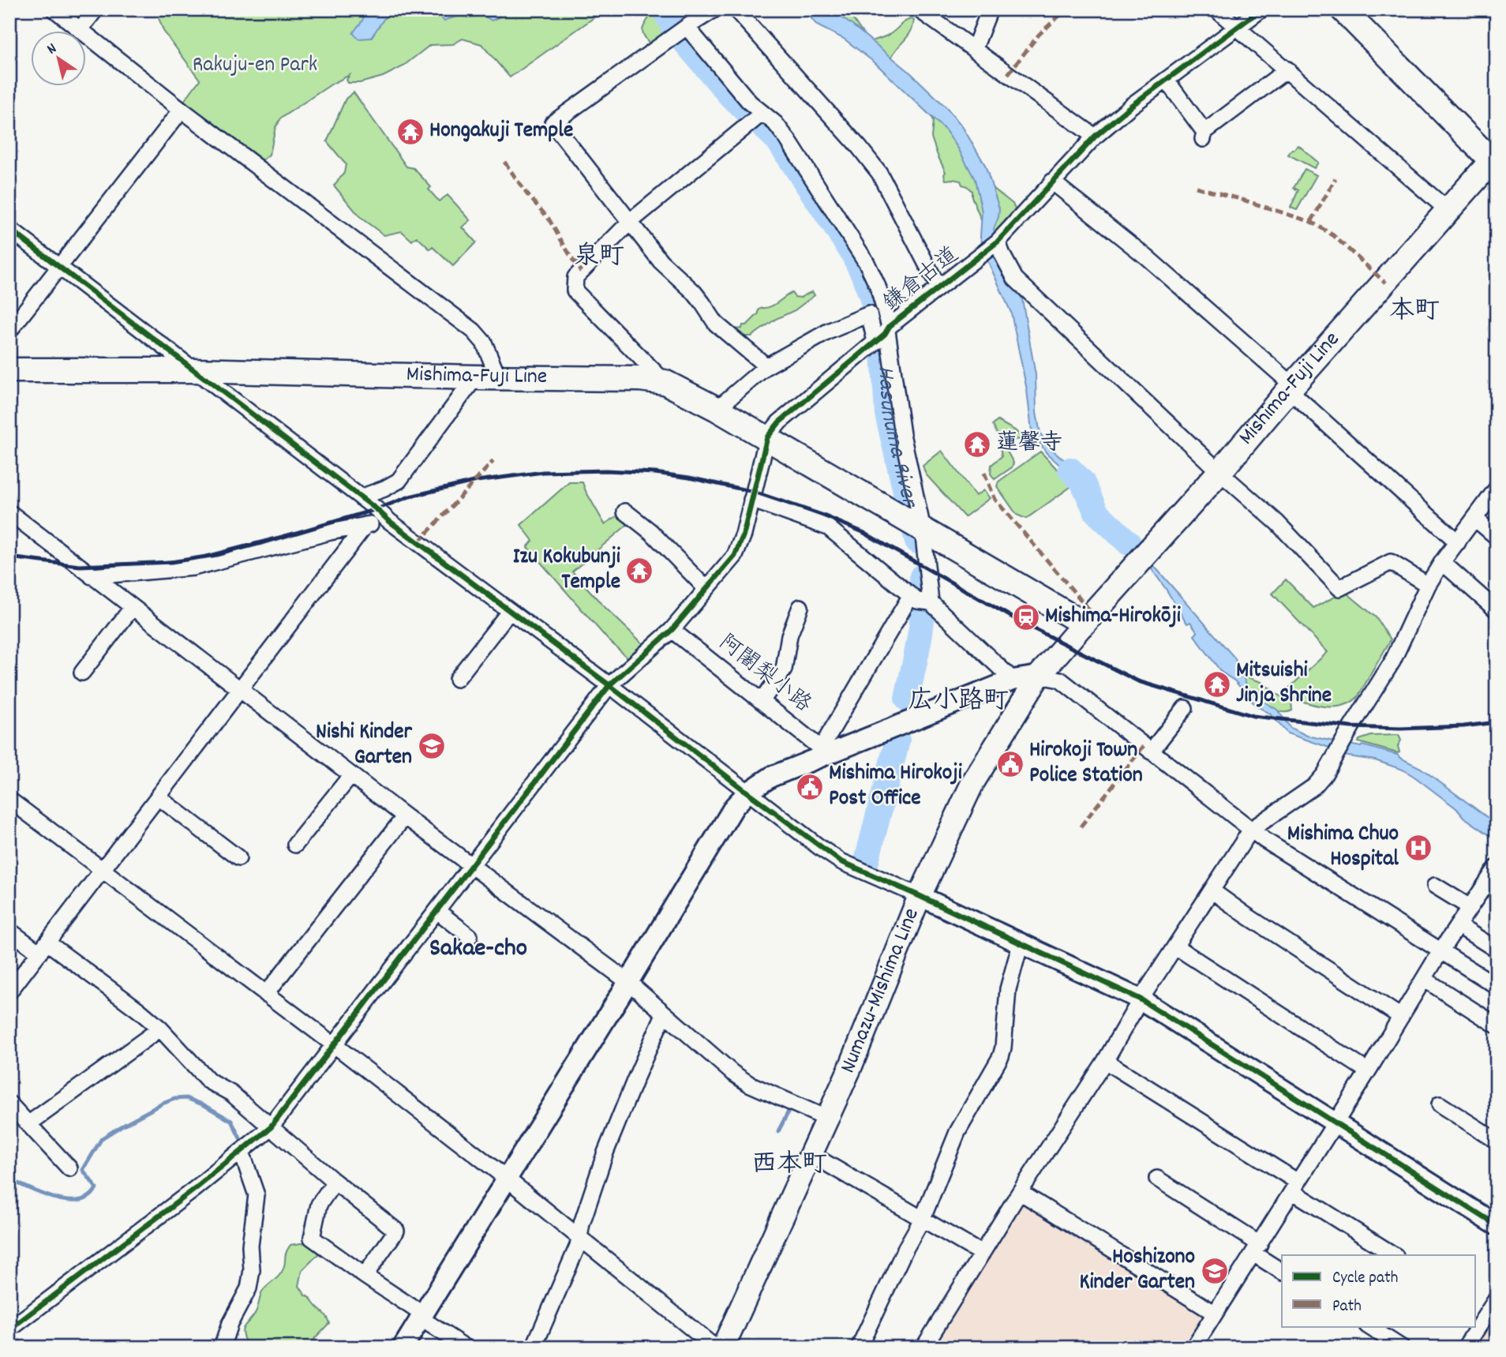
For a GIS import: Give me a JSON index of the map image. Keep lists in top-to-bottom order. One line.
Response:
{"streets":{"main road":["Mishima-Fuji Line","Numazu-Mishima Line"],"street":["鎌倉古道","阿闍梨小路"]},"crossings":[["鎌倉古道","Mishima-Fuji Line"],["Mishima-Fuji Line","Numazu-Mishima Line"]],"districts":["泉町","本町","広小路町","Sakae-cho","西本町"],"water":["Hasunuma River"],"parks":["Rakuju-en Park"],"places":{"temple":["Hongakuji Temple","蓮馨寺","Izu Kokubunji Temple","Mitsuishi Jinja Shrine"],"station":["Mishima-Hirokōji"],"school or university":["Nishi Kinder Garten","Hoshizono Kinder Garten"],"public building":["Hirokoji Town Police Station","Mishima Hirokoji Post Office"],"hospital":["Mishima Chuo Hospital"]},"legend":["Cycle path","Path"],"north":"top left"}
